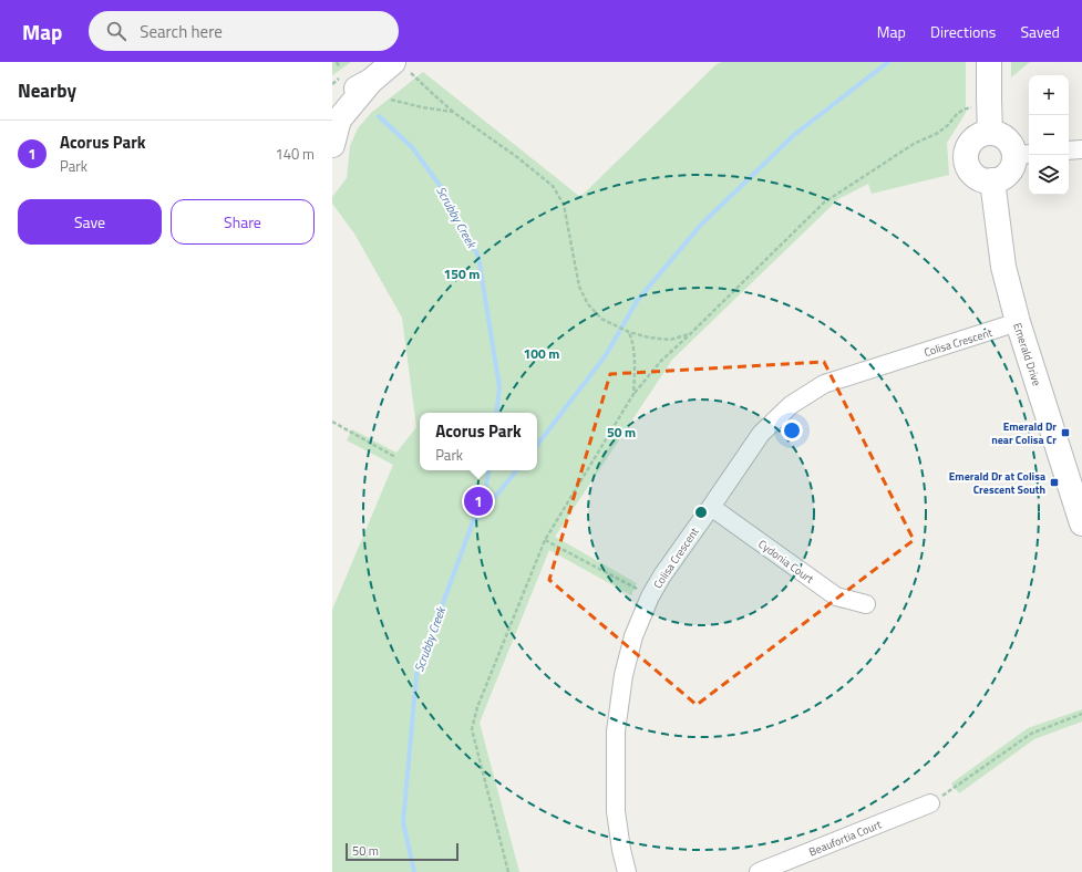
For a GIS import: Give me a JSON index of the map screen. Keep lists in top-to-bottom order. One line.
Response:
{"streets":{"street":["Colisa Crescent","Emerald Drive","Cydonia Court","Beaufortia Court"]},"crossings":[["Colisa Crescent","Emerald Drive"],["Colisa Crescent","Cydonia Court"]],"water":["Scrubby Creek"],"places":{"transit":["Emerald Dr near Colisa Cr","Emerald Dr at Colisa Crescent South"]},"scale_bar":"50 m","page":{"header":"Map","search":"Search here","nav":["Map","Directions","Saved"],"heading":"Nearby","map_buttons":["+","−"],"list":[{"mark":"1","name":"Acorus Park","note":"Park","value":"140 m"}],"buttons":["Save","Share"],"popup":["Acorus Park","Park"],"pins":"1","scale":"50 m"},"rings":["150 m","100 m","50 m"]}
